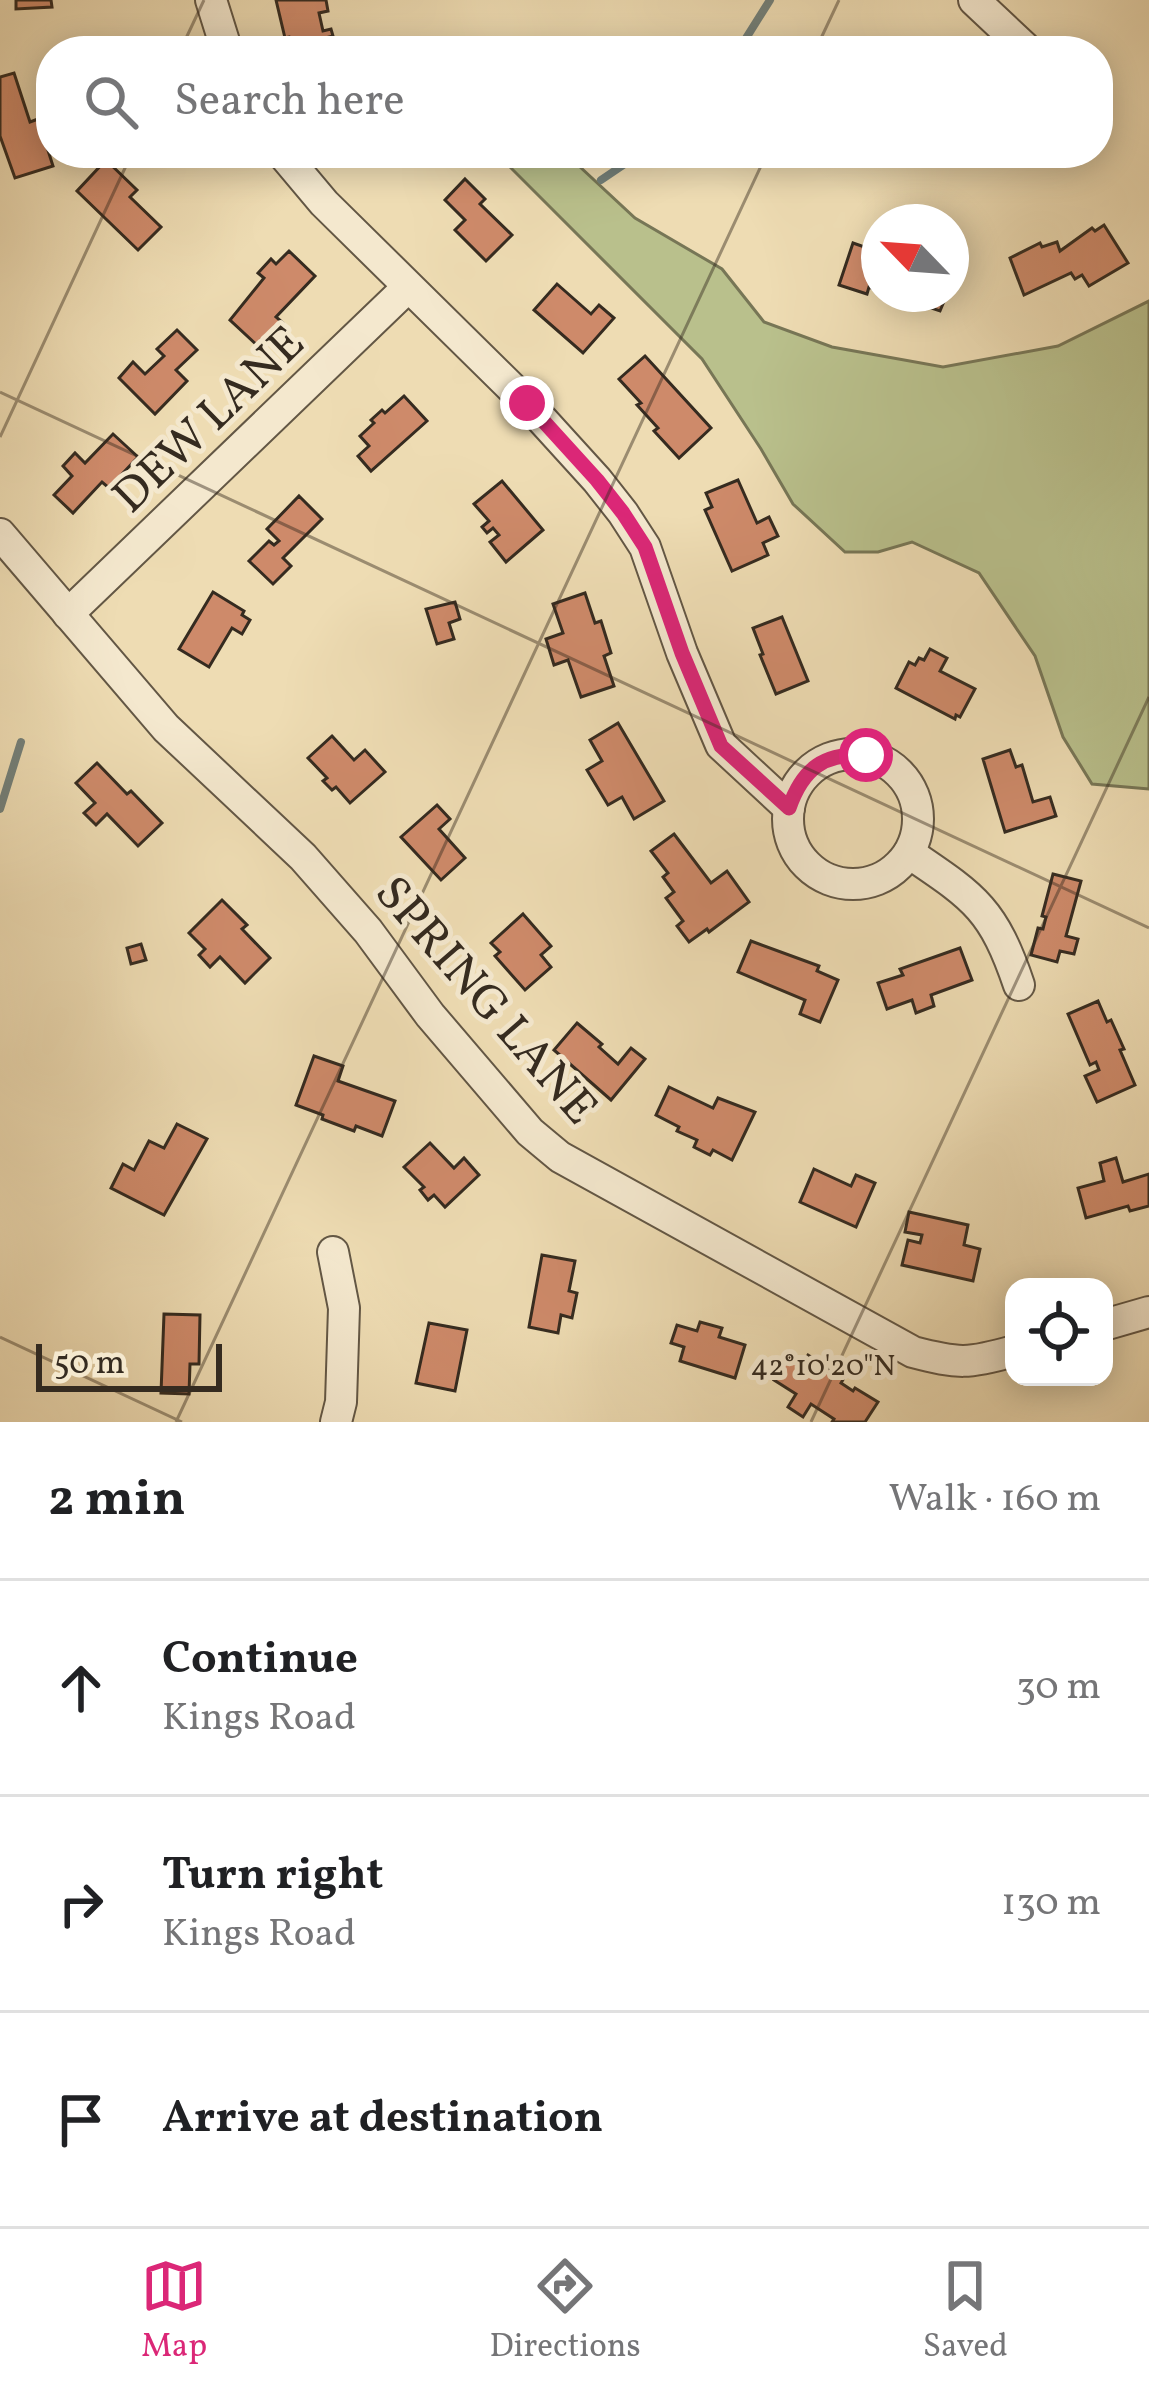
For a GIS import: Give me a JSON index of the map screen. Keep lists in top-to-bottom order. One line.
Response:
{"streets":{"street":["DEW LANE","SPRING LANE"]},"crossings":[["DEW LANE","SPRING LANE"]],"scale_bar":"50 m","north":"top left","page":{"search":"Search here","scale":"50 m","heading":["2 min","Walk · 160 m"],"list":[["Continue","Kings Road","30 m"],["Turn right","Kings Road","130 m"],"Arrive at destination"],"nav":["Map","Directions","Saved"]},"coordinates":["42°10'20\"N"]}
